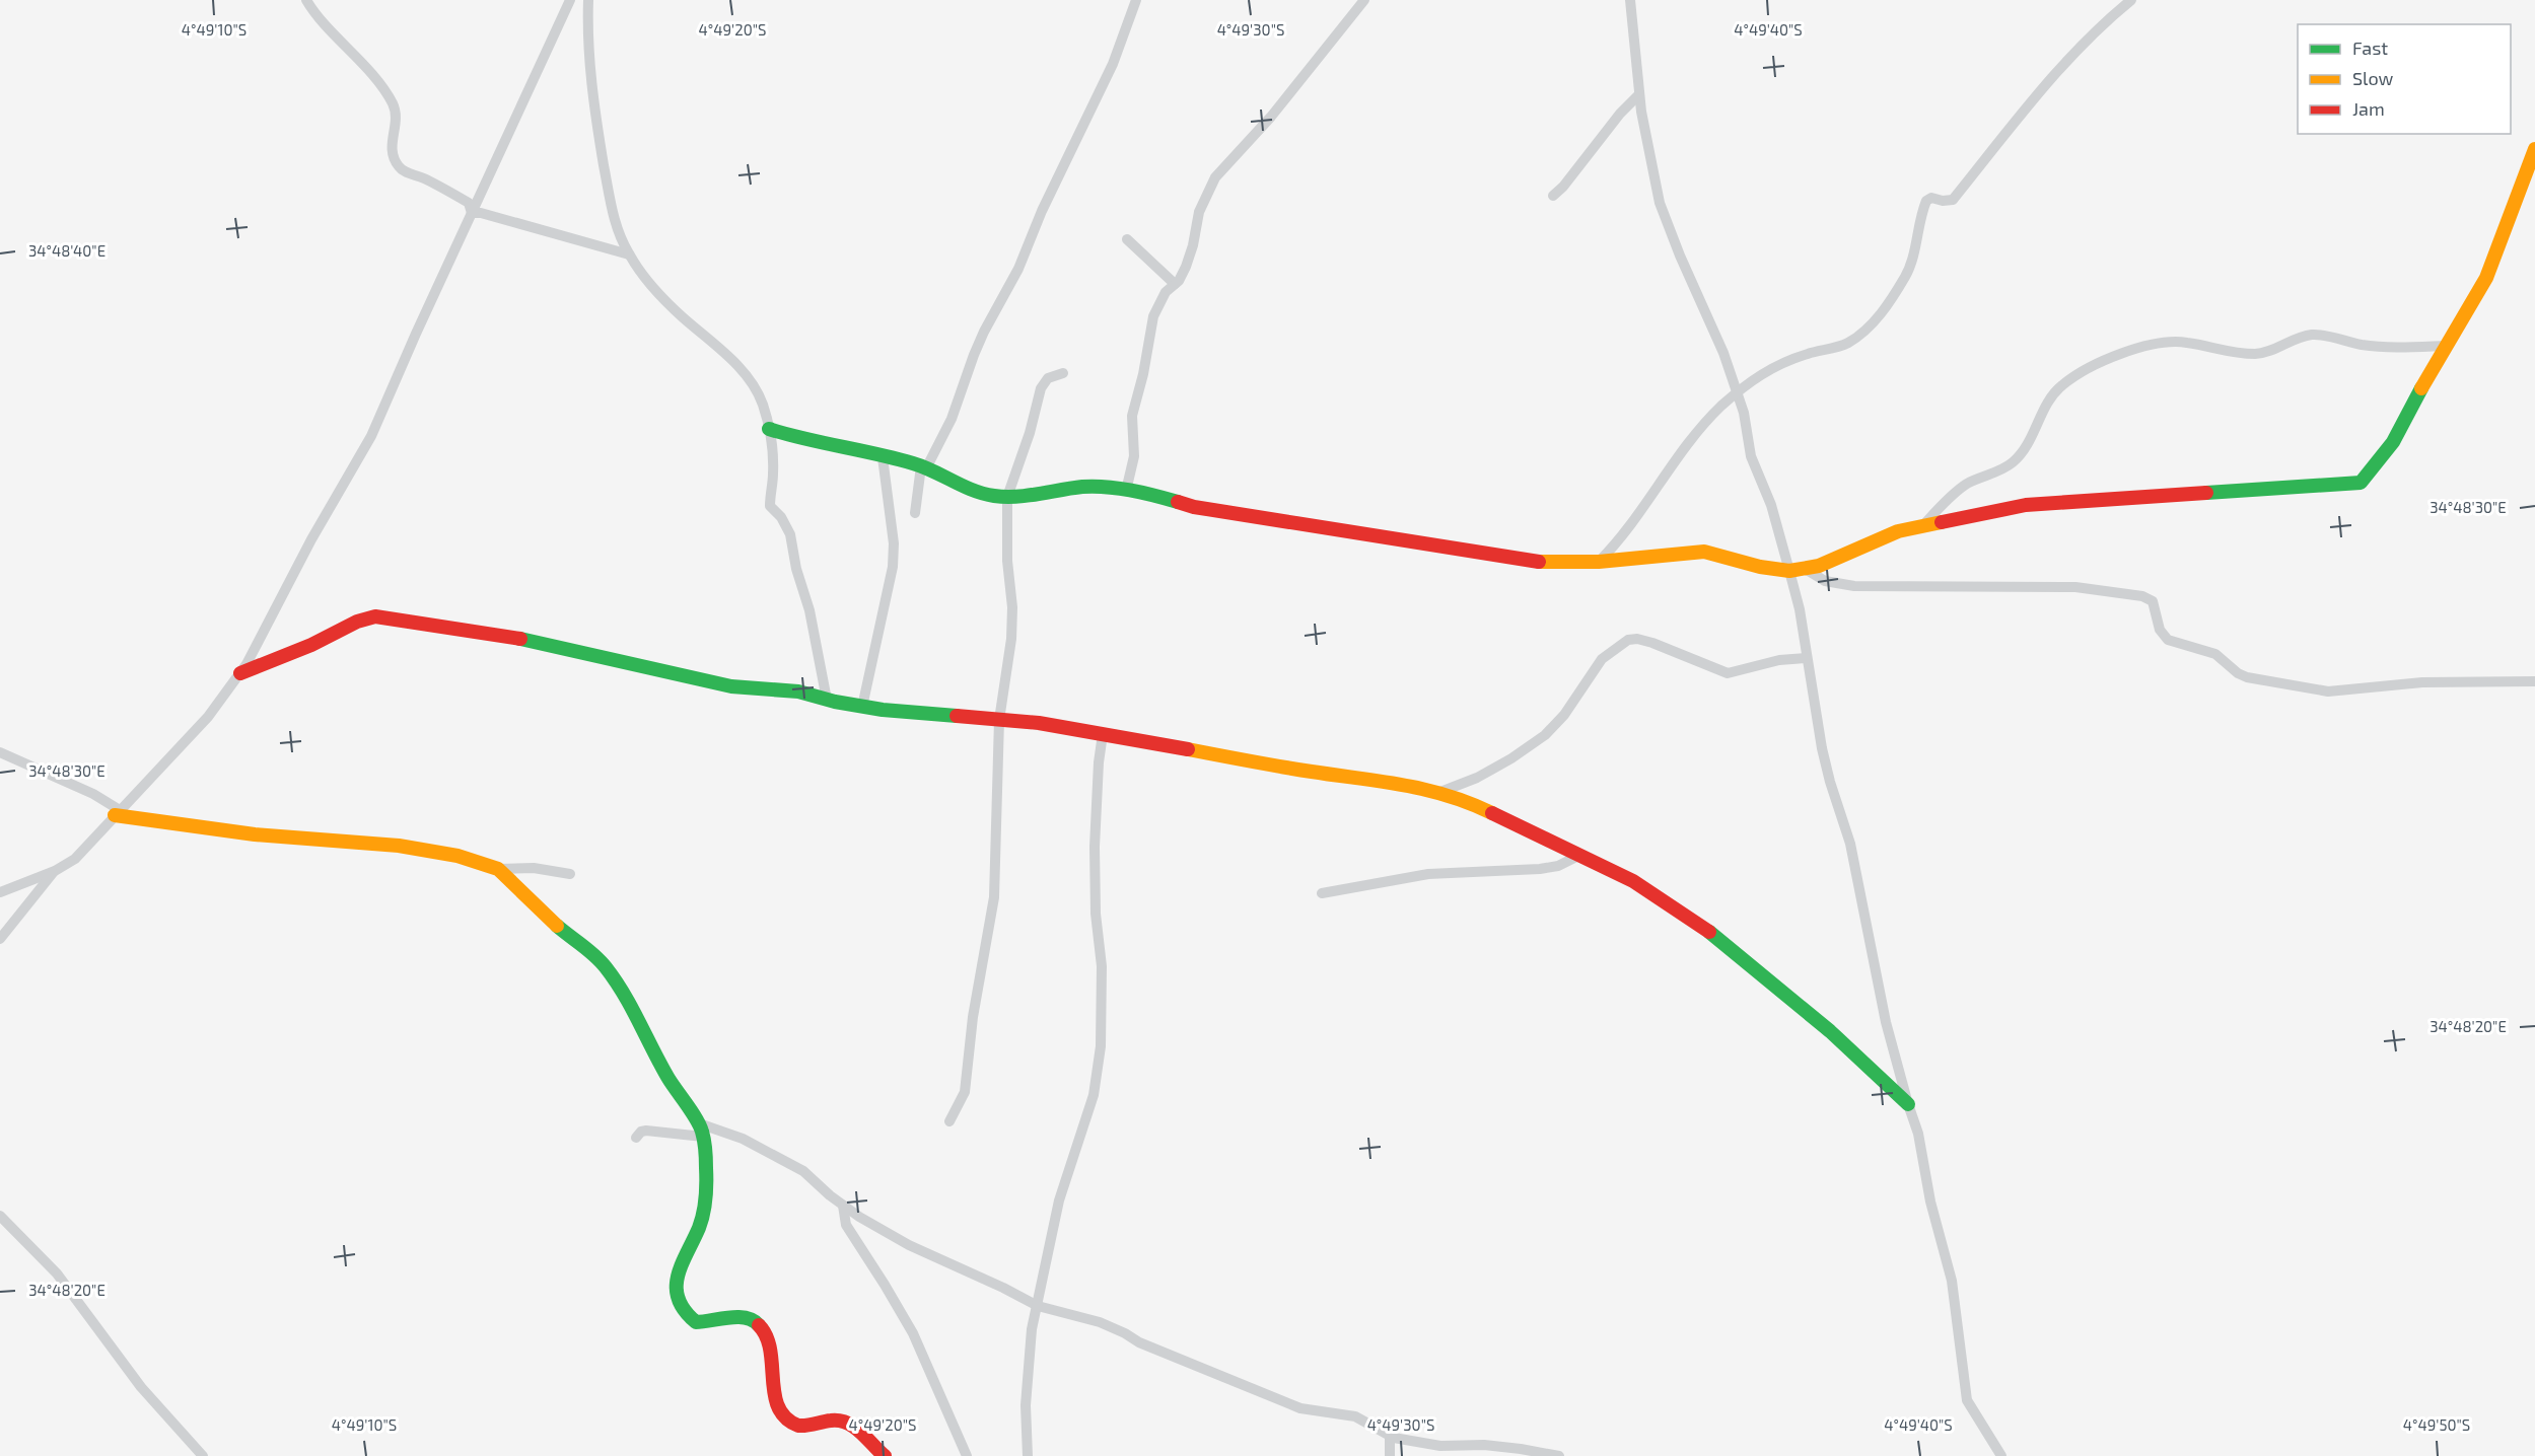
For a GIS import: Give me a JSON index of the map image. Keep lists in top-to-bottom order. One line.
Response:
{"legend":["Fast","Slow","Jam"],"coordinates":["4°49'10\"S","4°49'20\"S","4°49'30\"S","4°49'40\"S","34°48'40\"E","34°48'30\"E","34°48'20\"E","4°49'50\"S"]}
